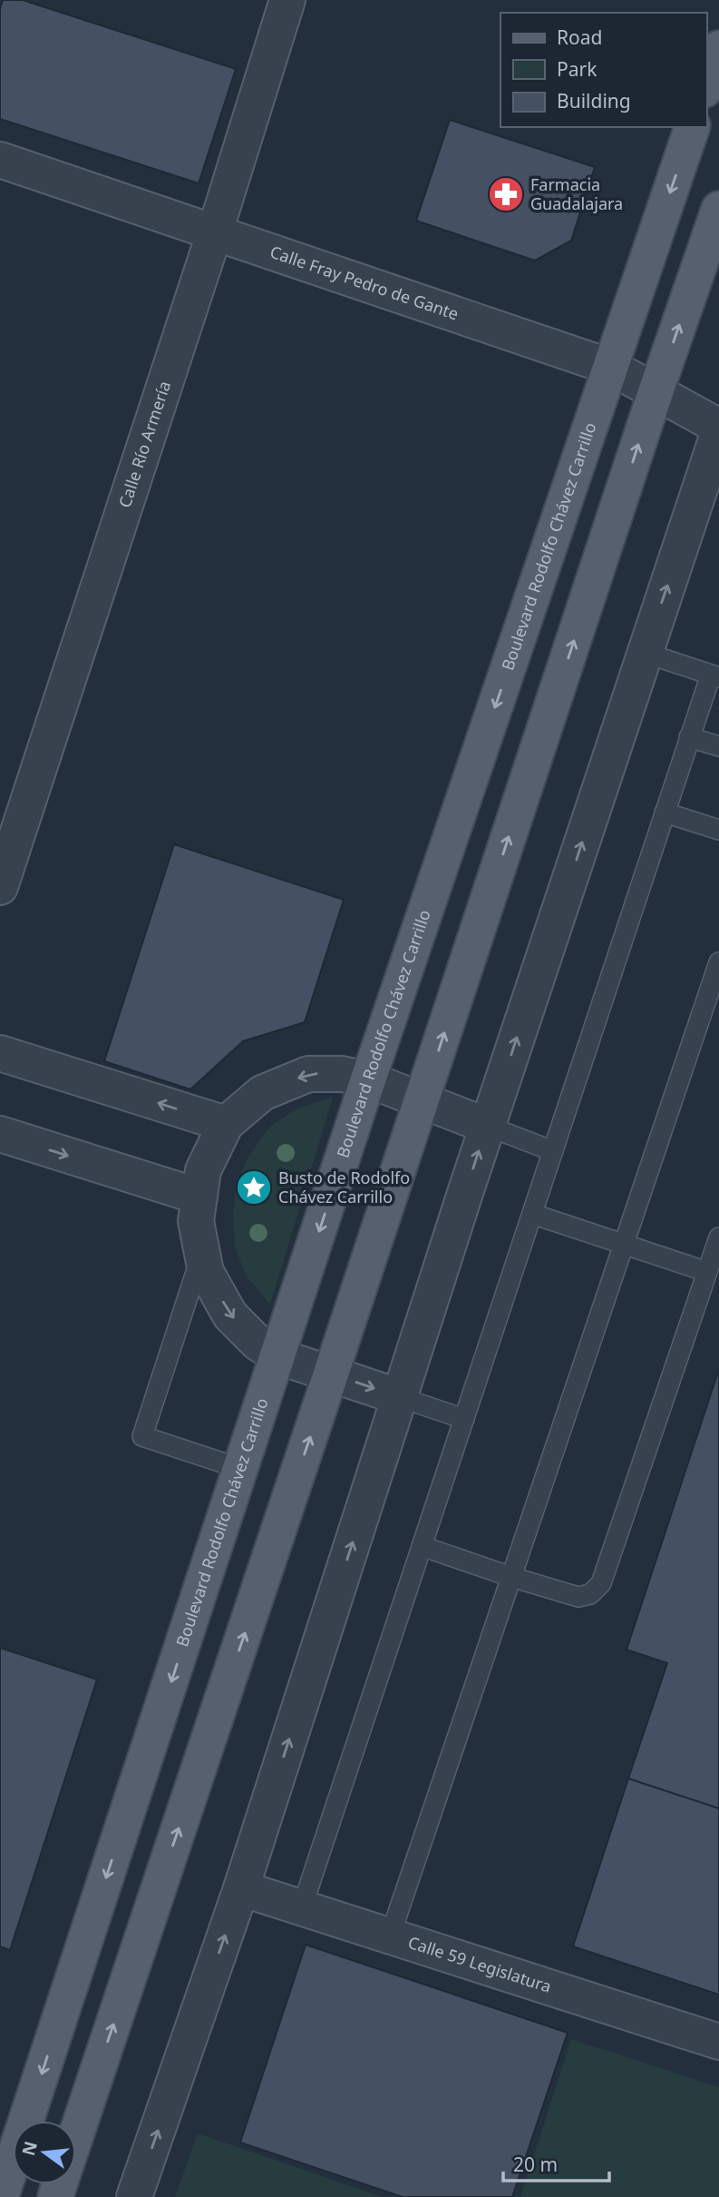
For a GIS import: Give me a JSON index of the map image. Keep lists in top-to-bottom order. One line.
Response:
{"streets":{"main road":["Boulevard Rodolfo Chávez Carrillo"],"street":["Calle Fray Pedro de Gante","Calle Río Armería","Calle 59 Legislatura"]},"crossings":[["Calle Fray Pedro de Gante","Calle Río Armería"],["Calle Fray Pedro de Gante","Boulevard Rodolfo Chávez Carrillo"]],"places":{"pharmacy":["Farmacia Guadalajara"],"place":["Busto de Rodolfo Chávez Carrillo"]},"legend":["Road","Park","Building"],"scale_bar":"20 m","north":"left"}
